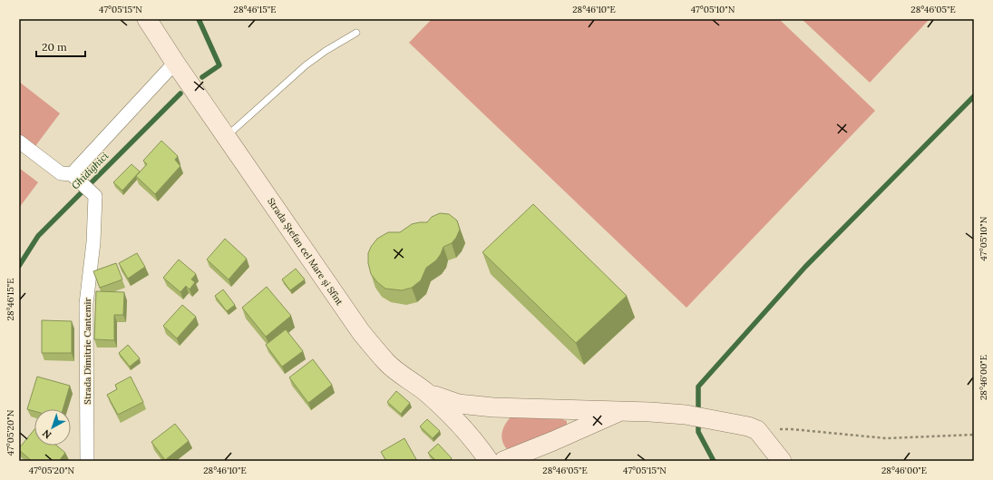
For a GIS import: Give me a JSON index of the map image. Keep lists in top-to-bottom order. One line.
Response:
{"streets":{"street":["Strada Ștefan cel Mare și Sfînt","Strada Dimitrie Cantemir"]},"water":["Ghidighici"],"scale_bar":"20 m","north":"bottom left","coordinates":["47°05'15\"N","28°46'15\"E","28°46'10\"E","47°05'10\"N","28°46'05\"E","28°46'00\"E","47°05'20\"N"]}
